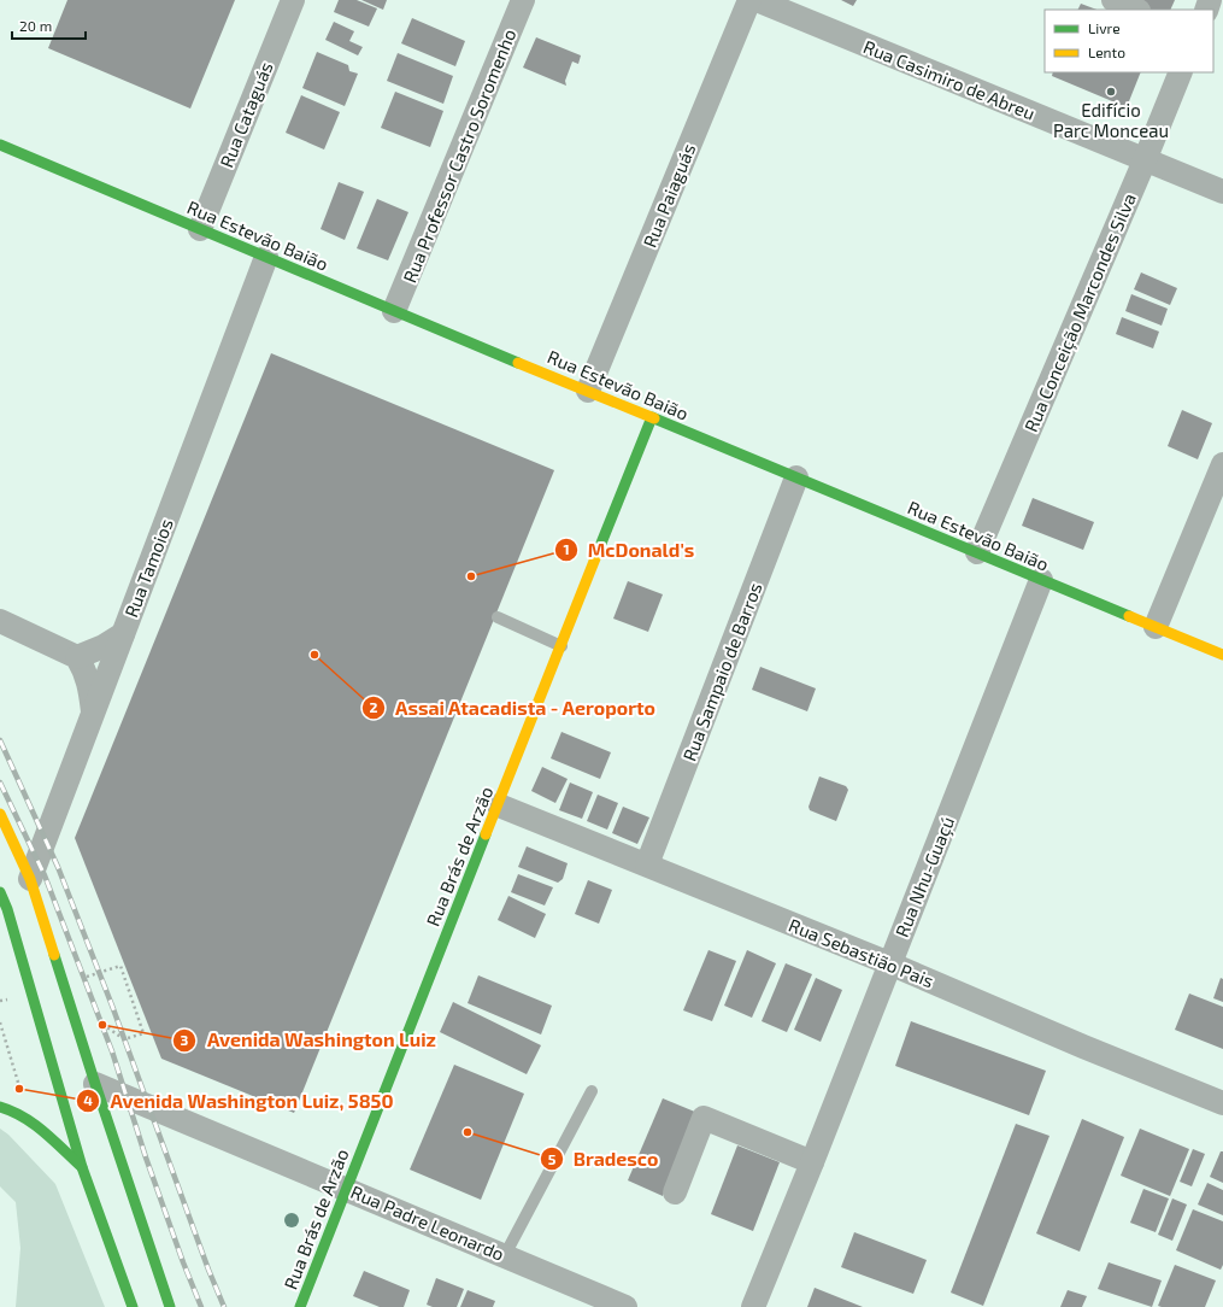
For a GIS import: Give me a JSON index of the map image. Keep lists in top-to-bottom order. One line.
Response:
{"streets":{"main road":["Rua Estevão Baião","Rua Brás de Arzão"],"street":["Rua Casimiro de Abreu","Rua Cataguás","Rua Professor Castro Soromenho","Rua Paiaguás","Rua Conceição Marcondes Silva","Rua Tamoios","Rua Sampaio de Barros","Rua Nhu-Guaçú","Rua Sebastião Pais","Rua Padre Leonardo"]},"crossings":[["Rua Casimiro de Abreu","Rua Conceição Marcondes Silva"],["Rua Cataguás","Rua Estevão Baião"],["Rua Professor Castro Soromenho","Rua Estevão Baião"],["Rua Paiaguás","Rua Estevão Baião"],["Rua Estevão Baião","Rua Conceição Marcondes Silva"],["Rua Estevão Baião","Rua Tamoios"],["Rua Estevão Baião","Rua Sampaio de Barros"],["Rua Estevão Baião","Rua Brás de Arzão"],["Rua Estevão Baião","Rua Nhu-Guaçú"],["Rua Sampaio de Barros","Rua Sebastião Pais"],["Rua Brás de Arzão","Rua Sebastião Pais"],["Rua Brás de Arzão","Rua Padre Leonardo"],["Rua Nhu-Guaçú","Rua Sebastião Pais"]],"places":["Edifício Parc Monceau","McDonald's","Assai Atacadista - Aeroporto","Avenida Washington Luiz","Avenida Washington Luiz, 5850","Bradesco"],"legend":["Livre","Lento"],"scale_bar":"20 m"}
